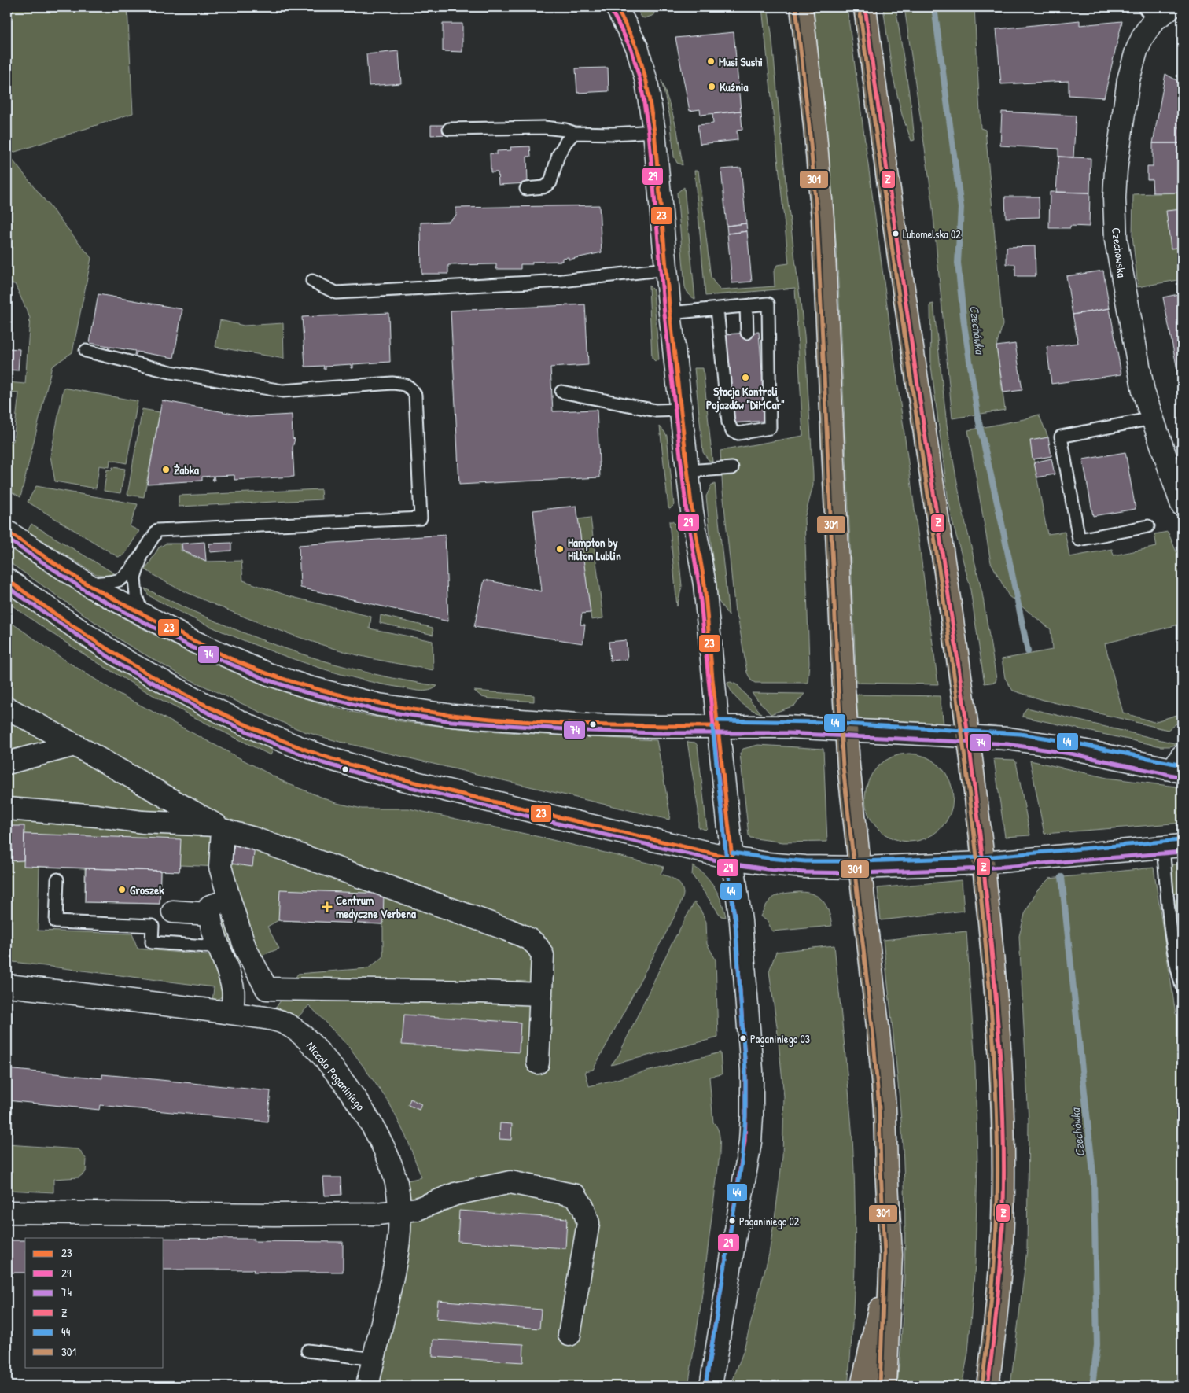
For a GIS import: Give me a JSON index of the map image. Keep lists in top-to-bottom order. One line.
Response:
{"streets":{"street":["Czechowska","Niccolo Paganiniego"]},"water":["Czechówka"],"places":{"other":["Musi Sushi","Kuźnia","Lubomelska 02","Stacja Kontroli Pojazdów \"DiMCar\"","Żabka","Hampton by Hilton Lublin","Groszek","Paganiniego 03","Paganiniego 02"],"health":["Centrum medyczne Verbena"]},"lines":["transit line 23","transit line Z","transit line 301","transit line 29","transit line 74","transit line 44"],"legend":["23","29","74","Z","44","301"]}
